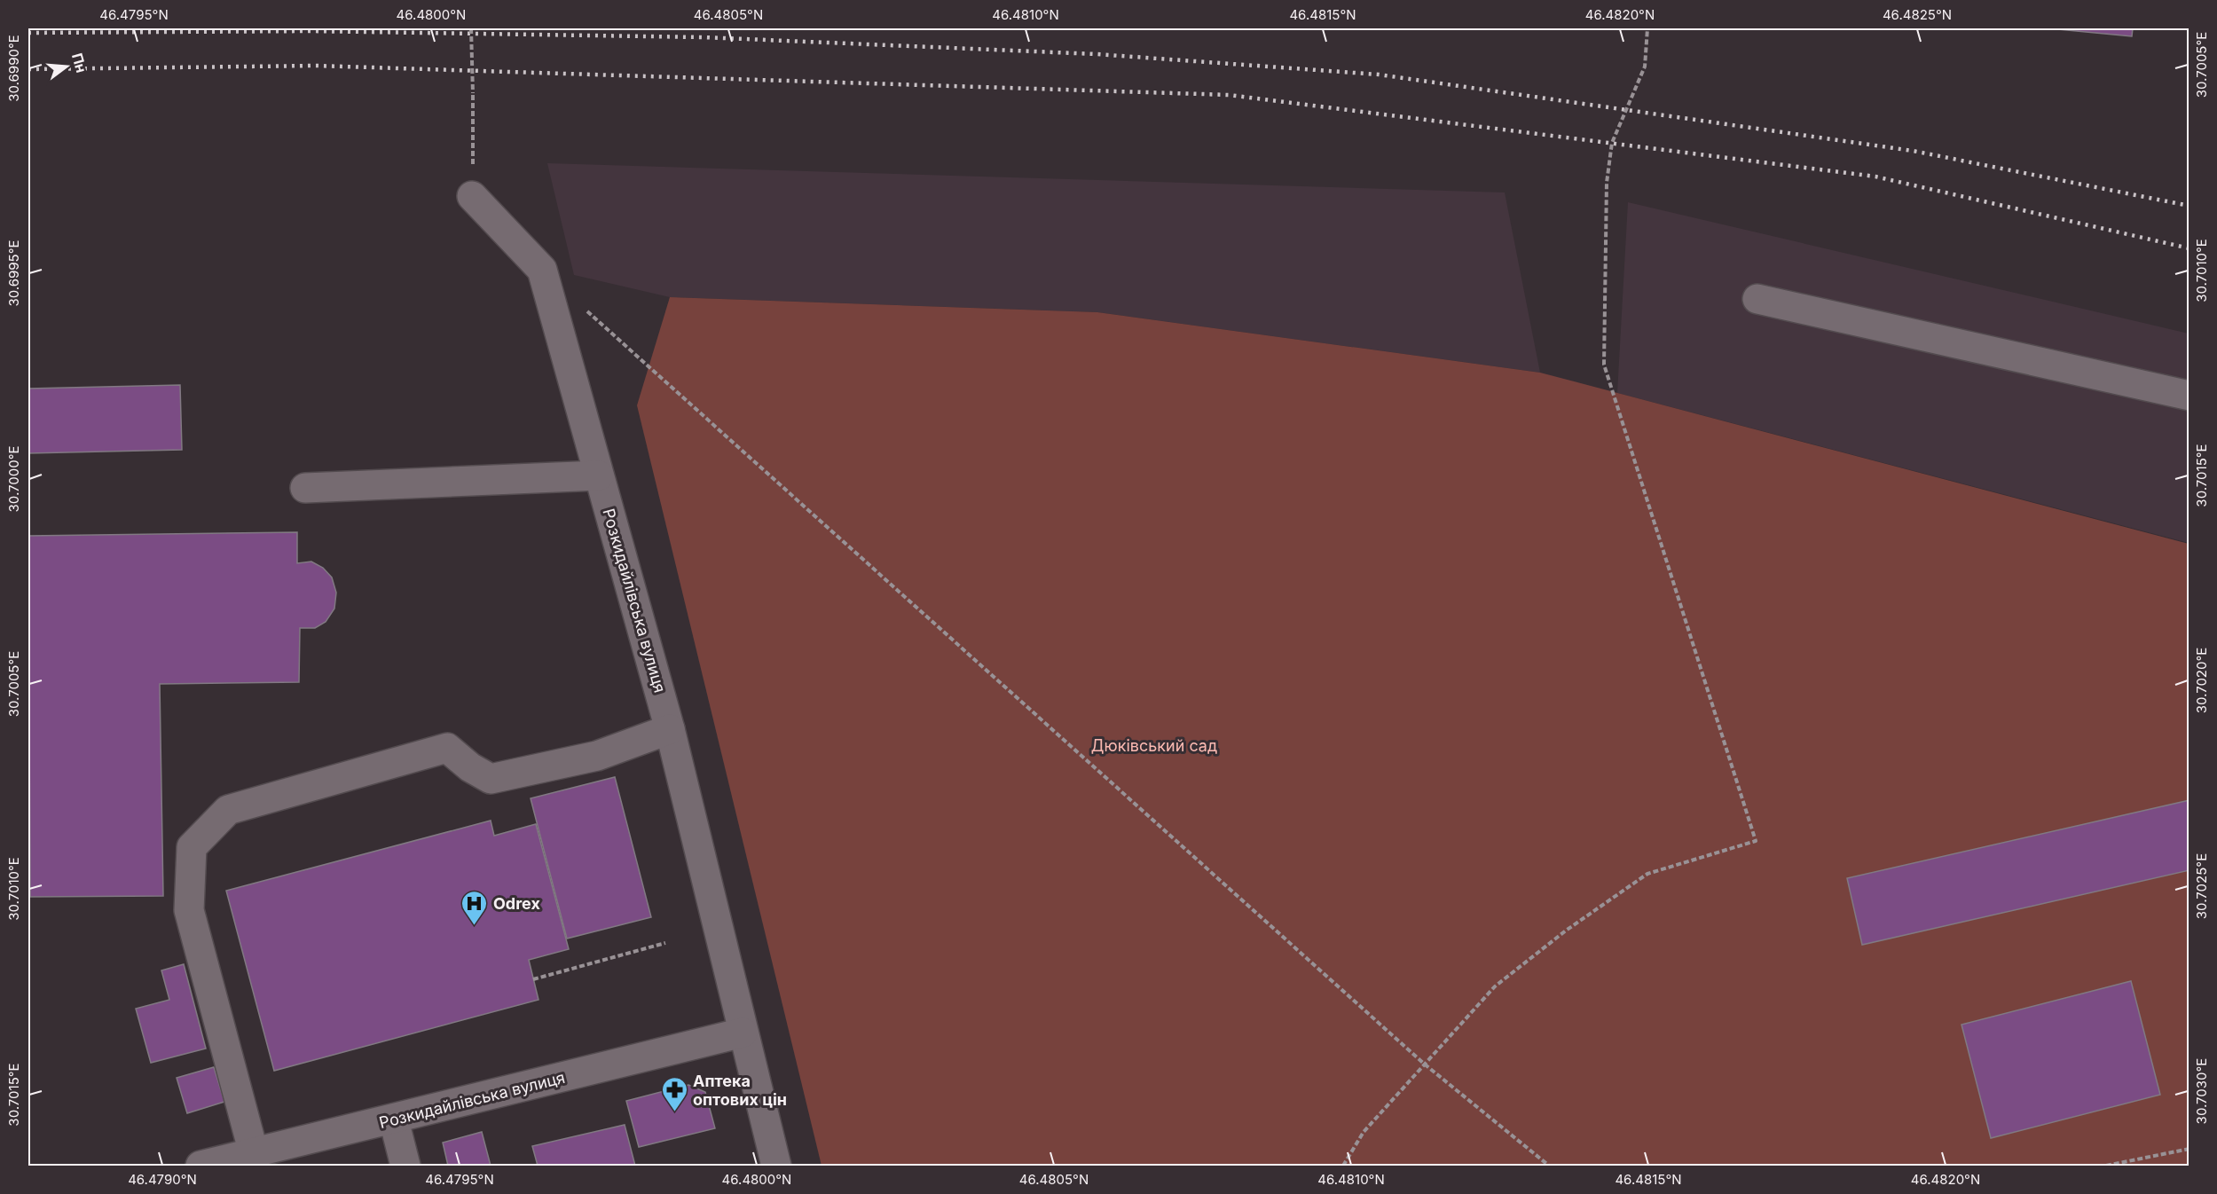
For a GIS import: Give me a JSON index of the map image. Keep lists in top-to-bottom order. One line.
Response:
{"streets":{"street":["Розкидайлівська вулиця"]},"parks":["Дюківський сад"],"places":{"hospital":["Odrex"],"pharmacy":["Аптека оптових цін"]},"north":"right","coordinates":["46.4795°N","46.4800°N","46.4805°N","46.4810°N","46.4815°N","46.4820°N","46.4825°N","30.7005°E","30.6990°E","30.7010°E","30.6995°E","30.7015°E","30.7000°E","30.7020°E","30.7025°E","30.7030°E","46.4790°N"]}
